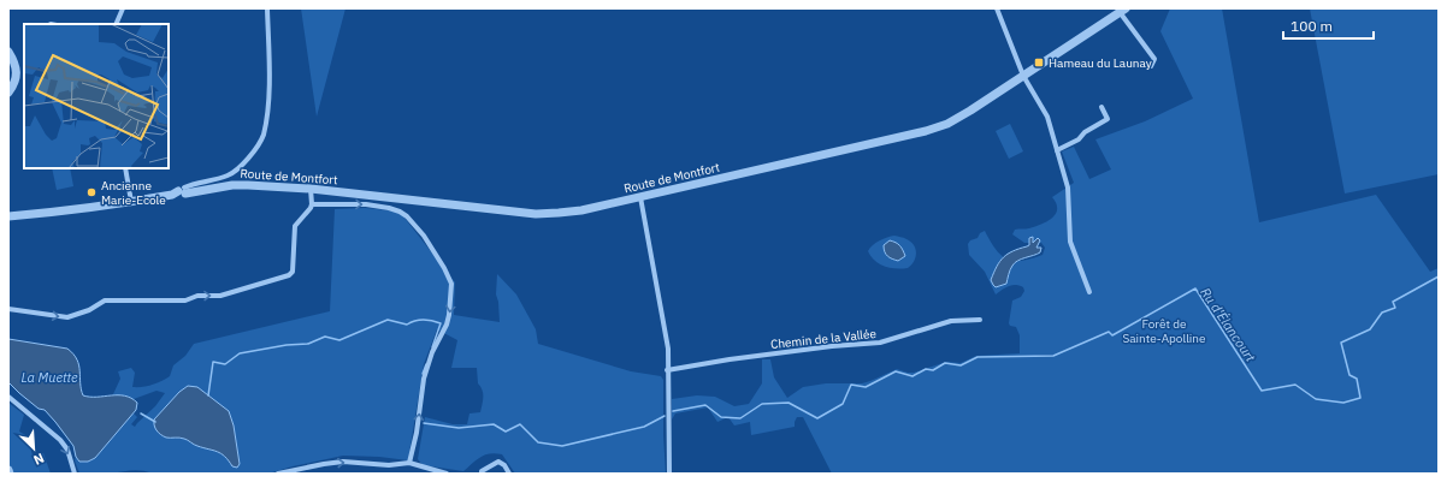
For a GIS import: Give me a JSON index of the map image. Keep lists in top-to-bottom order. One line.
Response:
{"streets":{"street":["Route de Montfort","Chemin de la Vallée"]},"water":["Ru d'Élancourt","La Muette"],"parks":["Forêt de Sainte-Apolline"],"places":{"transit":["Hameau du Launay"],"other":["Ancienne Marie-Ecole"]},"scale_bar":"100 m","north":"bottom right"}
